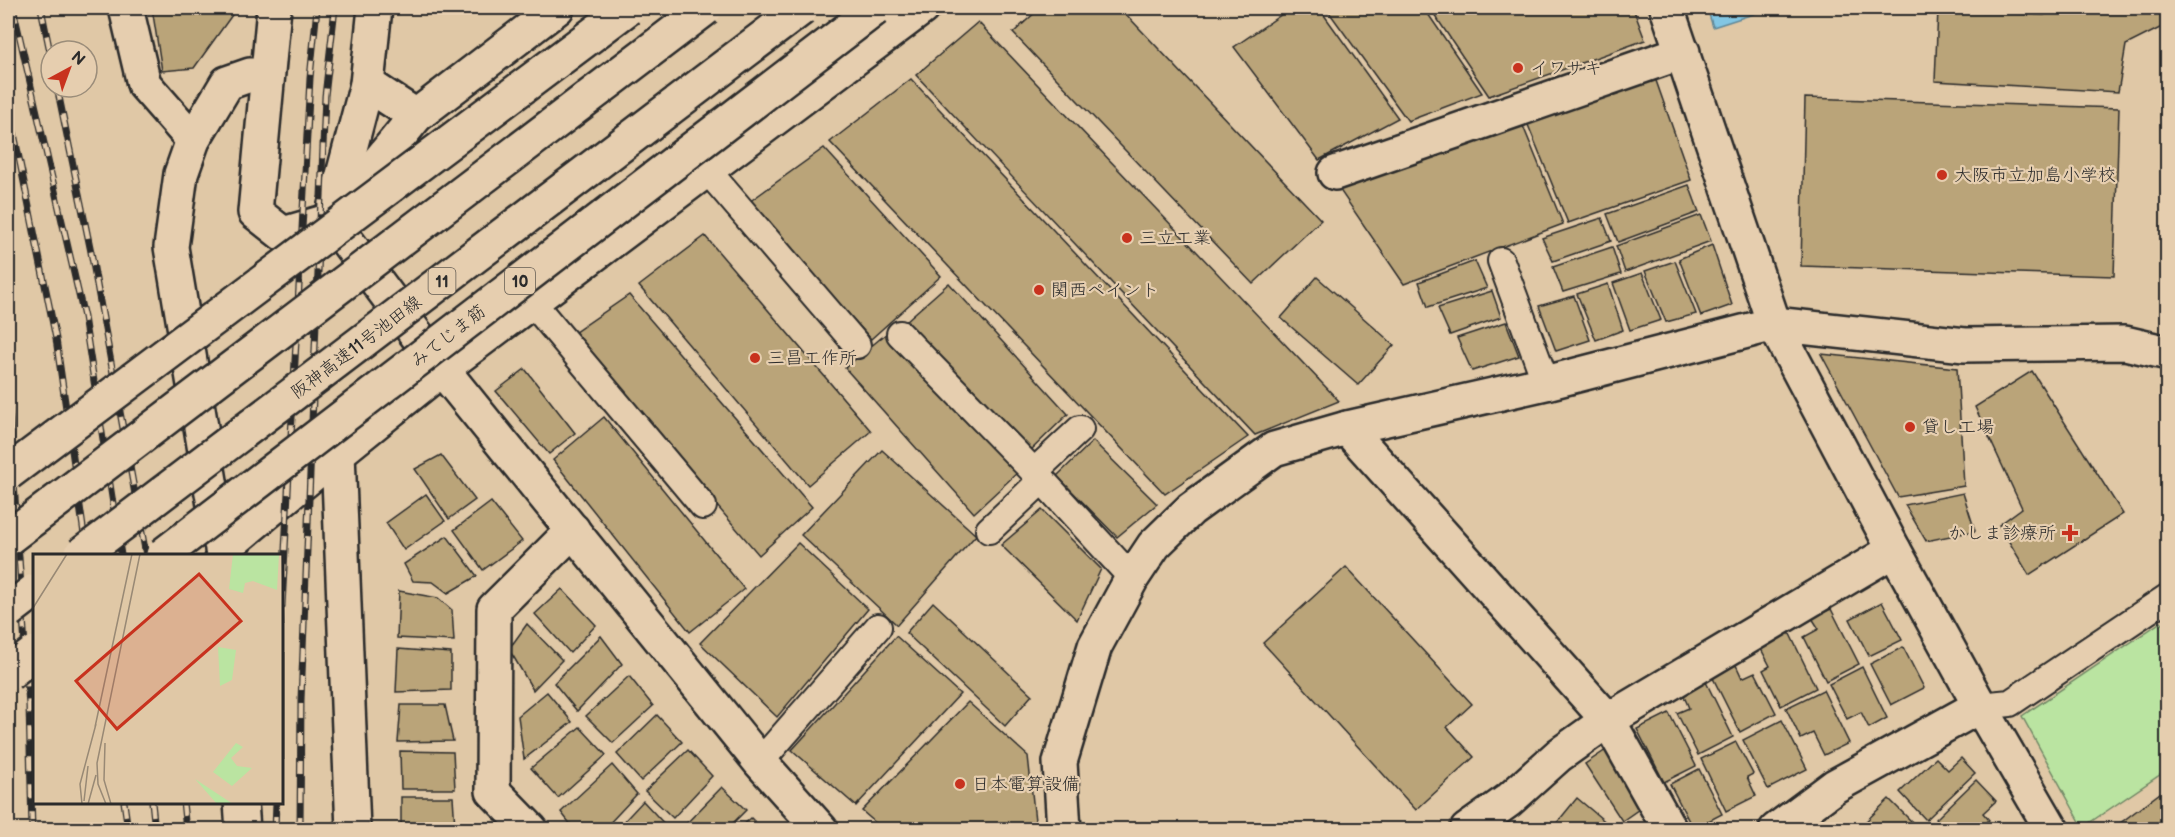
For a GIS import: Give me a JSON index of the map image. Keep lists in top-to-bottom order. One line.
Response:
{"streets":{"main road":["11","10","みてじま筋","阪神高速11号池田線"]},"places":{"other":["イワサキ","大阪市立加島小学校","三立工業","関西ペイント","三昌工作所","貸し工場","日本電算設備"],"health":["かしま診療所"]},"north":"top right"}
